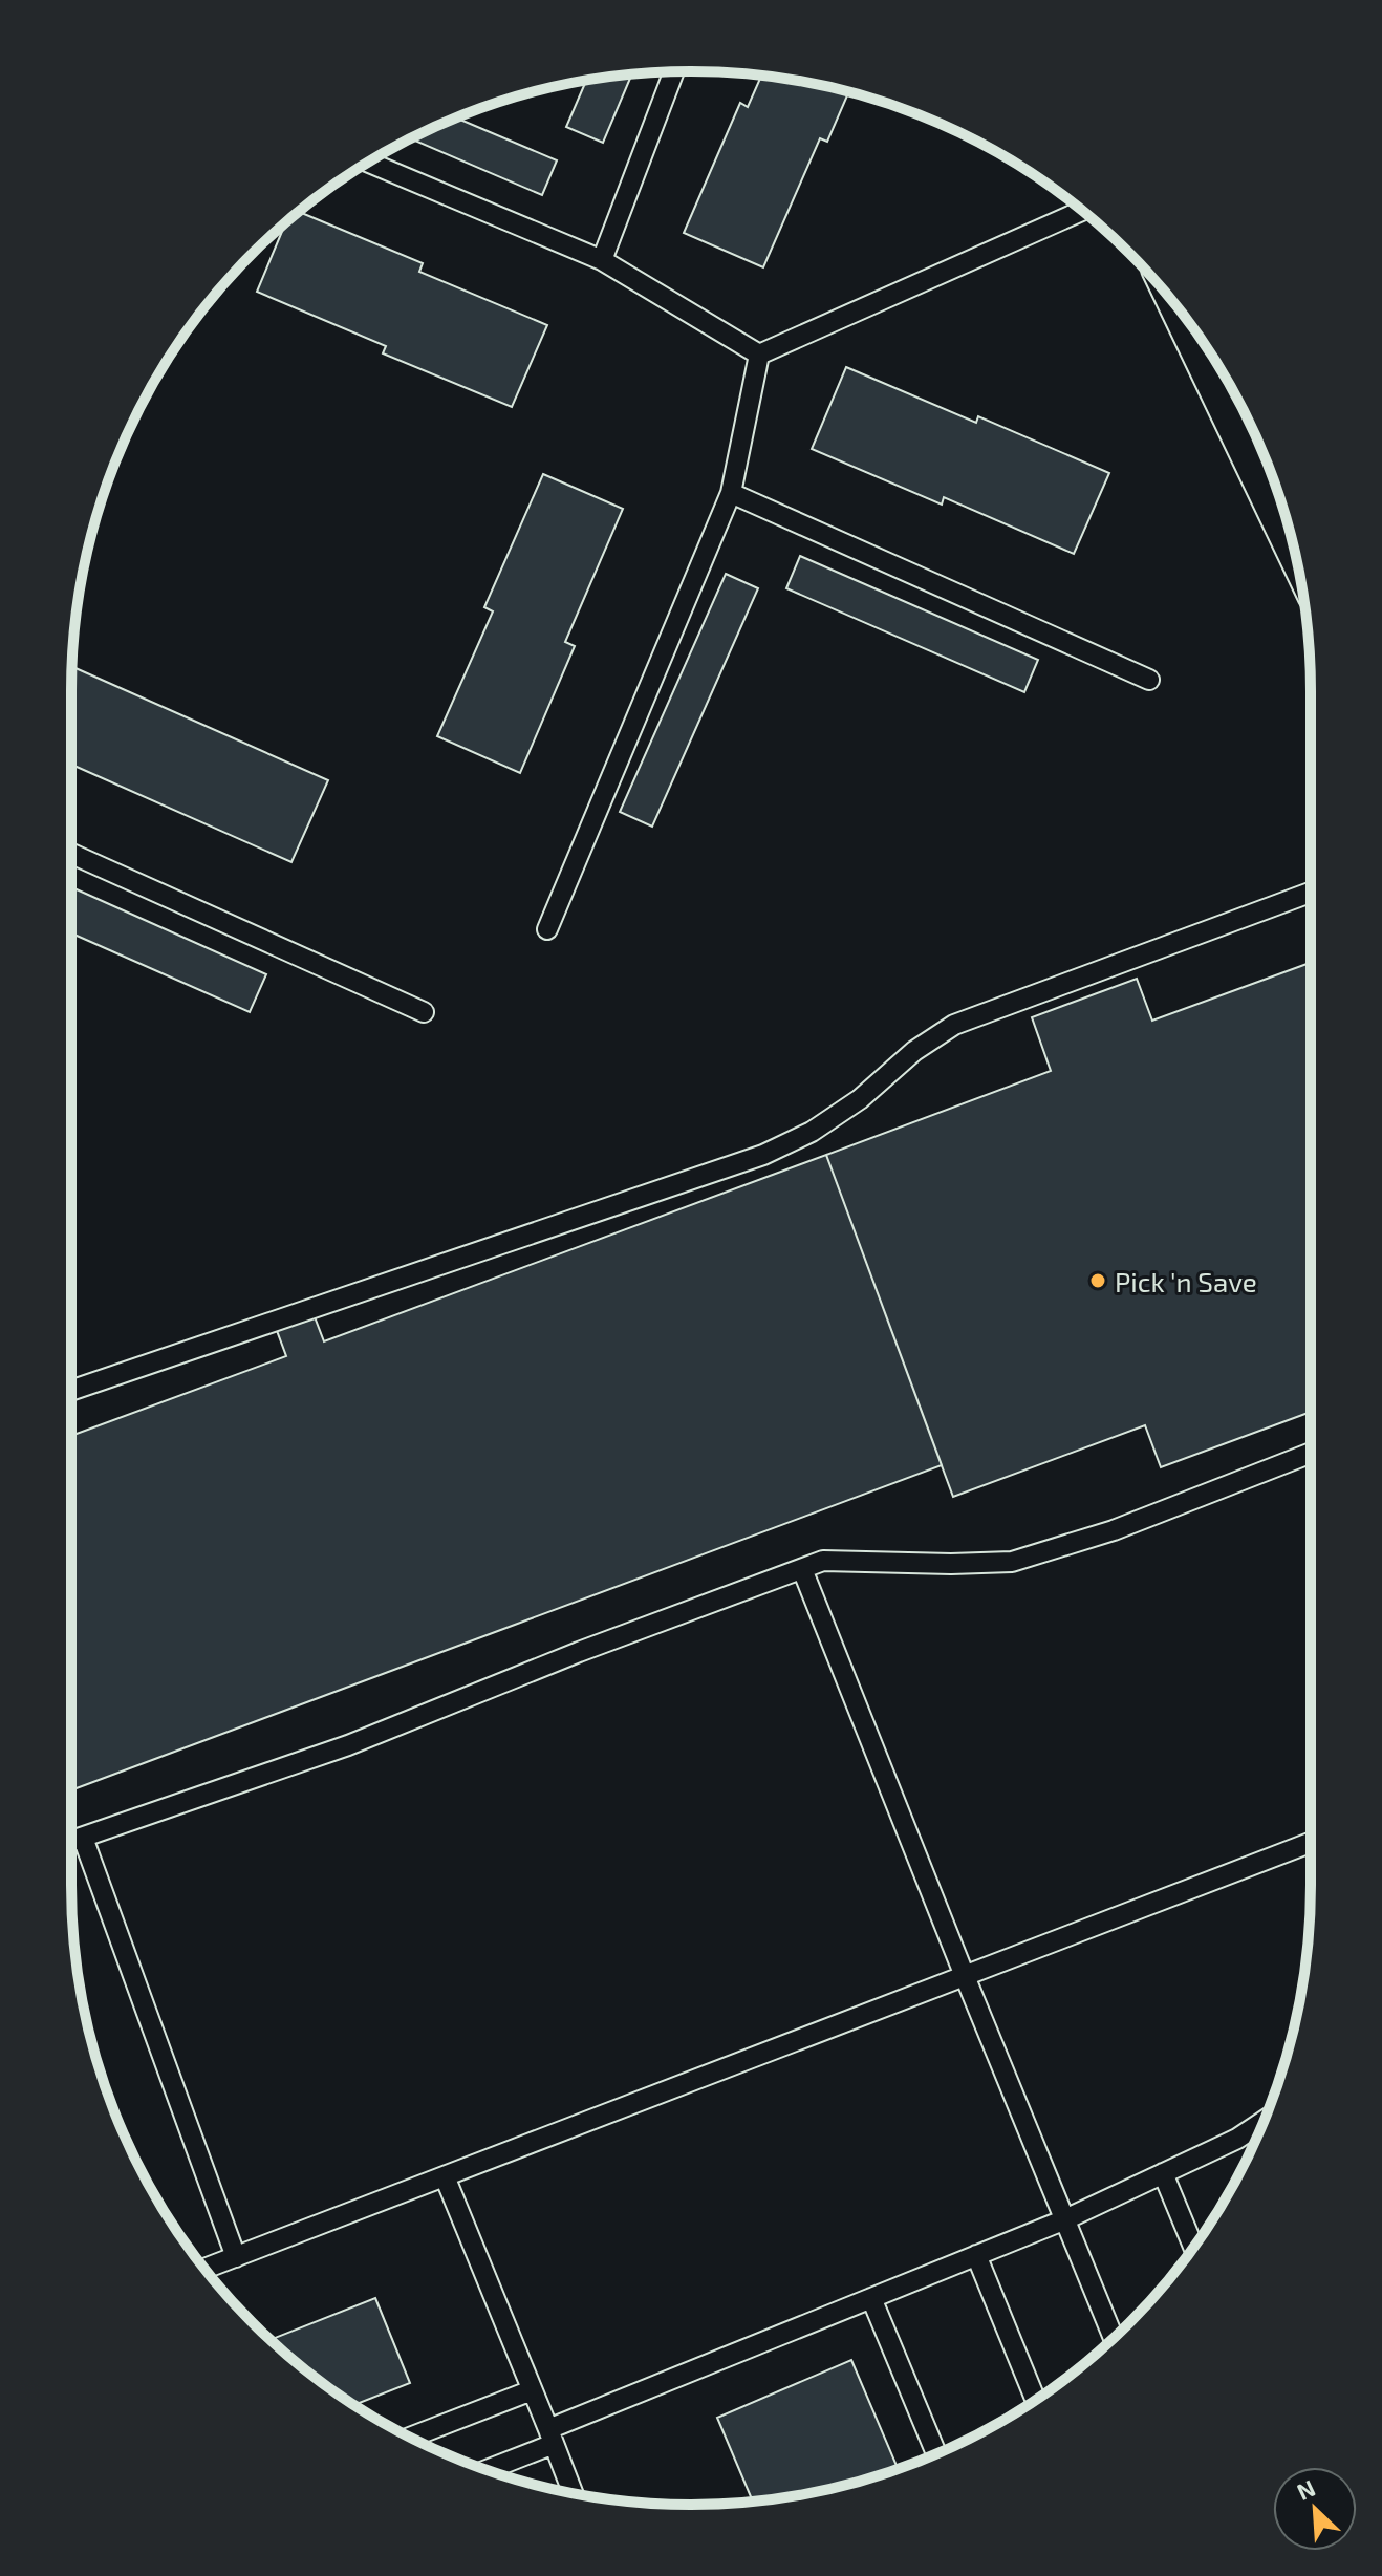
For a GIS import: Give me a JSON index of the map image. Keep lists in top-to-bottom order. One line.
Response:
{"places":["Pick 'n Save"],"north":"top left"}
